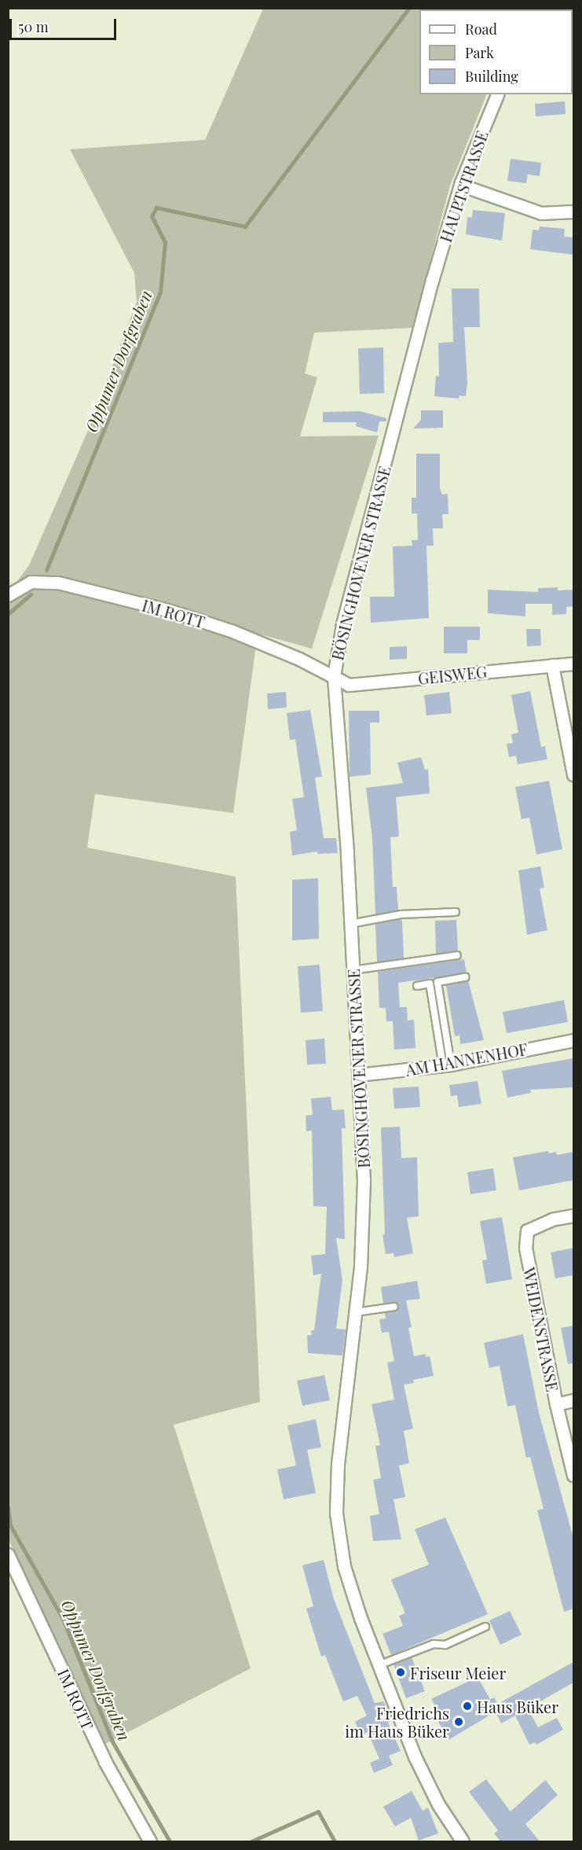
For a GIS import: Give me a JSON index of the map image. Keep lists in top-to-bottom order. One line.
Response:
{"streets":{"street":["HAUPTSTRASSE","BÖSINGHOVENER STRASSE","IM ROTT","GEISWEG","AM HANNENHOF","WEIDENSTRASSE"]},"crossings":[["HAUPTSTRASSE","BÖSINGHOVENER STRASSE"],["BÖSINGHOVENER STRASSE","IM ROTT"],["BÖSINGHOVENER STRASSE","GEISWEG"],["BÖSINGHOVENER STRASSE","AM HANNENHOF"],["IM ROTT","GEISWEG"]],"water":["Oppumer Dorfgraben"],"places":["Friseur Meier","Haus Büker","Friedrichs im Haus Büker"],"legend":["Road","Park","Building"],"scale_bar":"50 m"}
